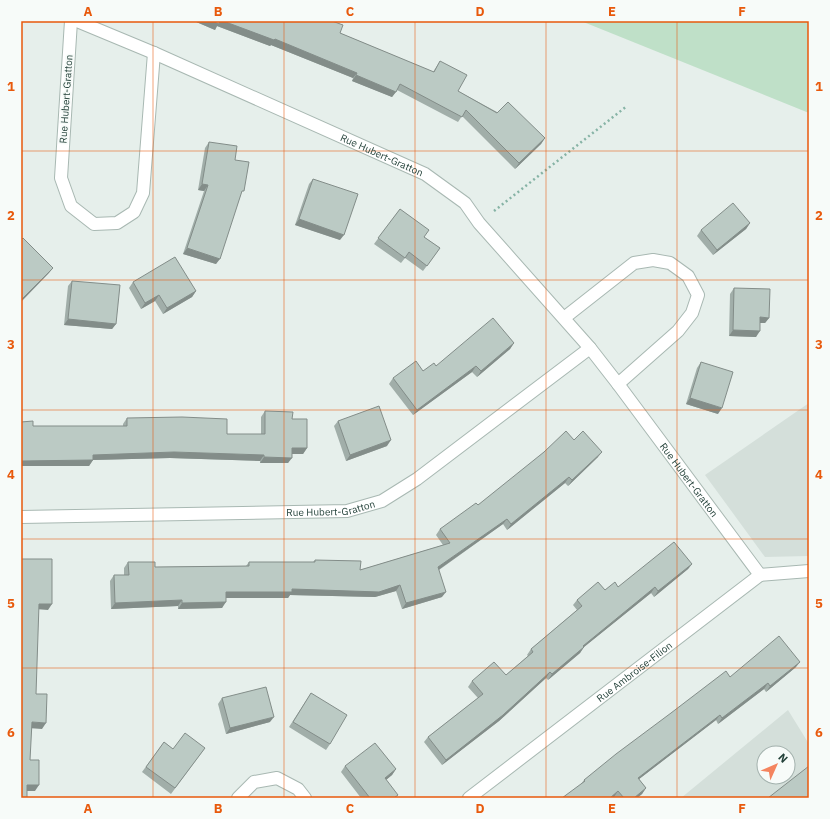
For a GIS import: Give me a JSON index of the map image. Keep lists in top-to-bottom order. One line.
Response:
{"streets":{"street":["Rue Hubert-Gratton","Rue Ambroise-Filion"]},"crossings":[["Rue Hubert-Gratton","Rue Ambroise-Filion"]],"north":"top right","grid":{"columns":["A","B","C","D","E","F"],"rows":["1","2","3","4","5","6"]}}
